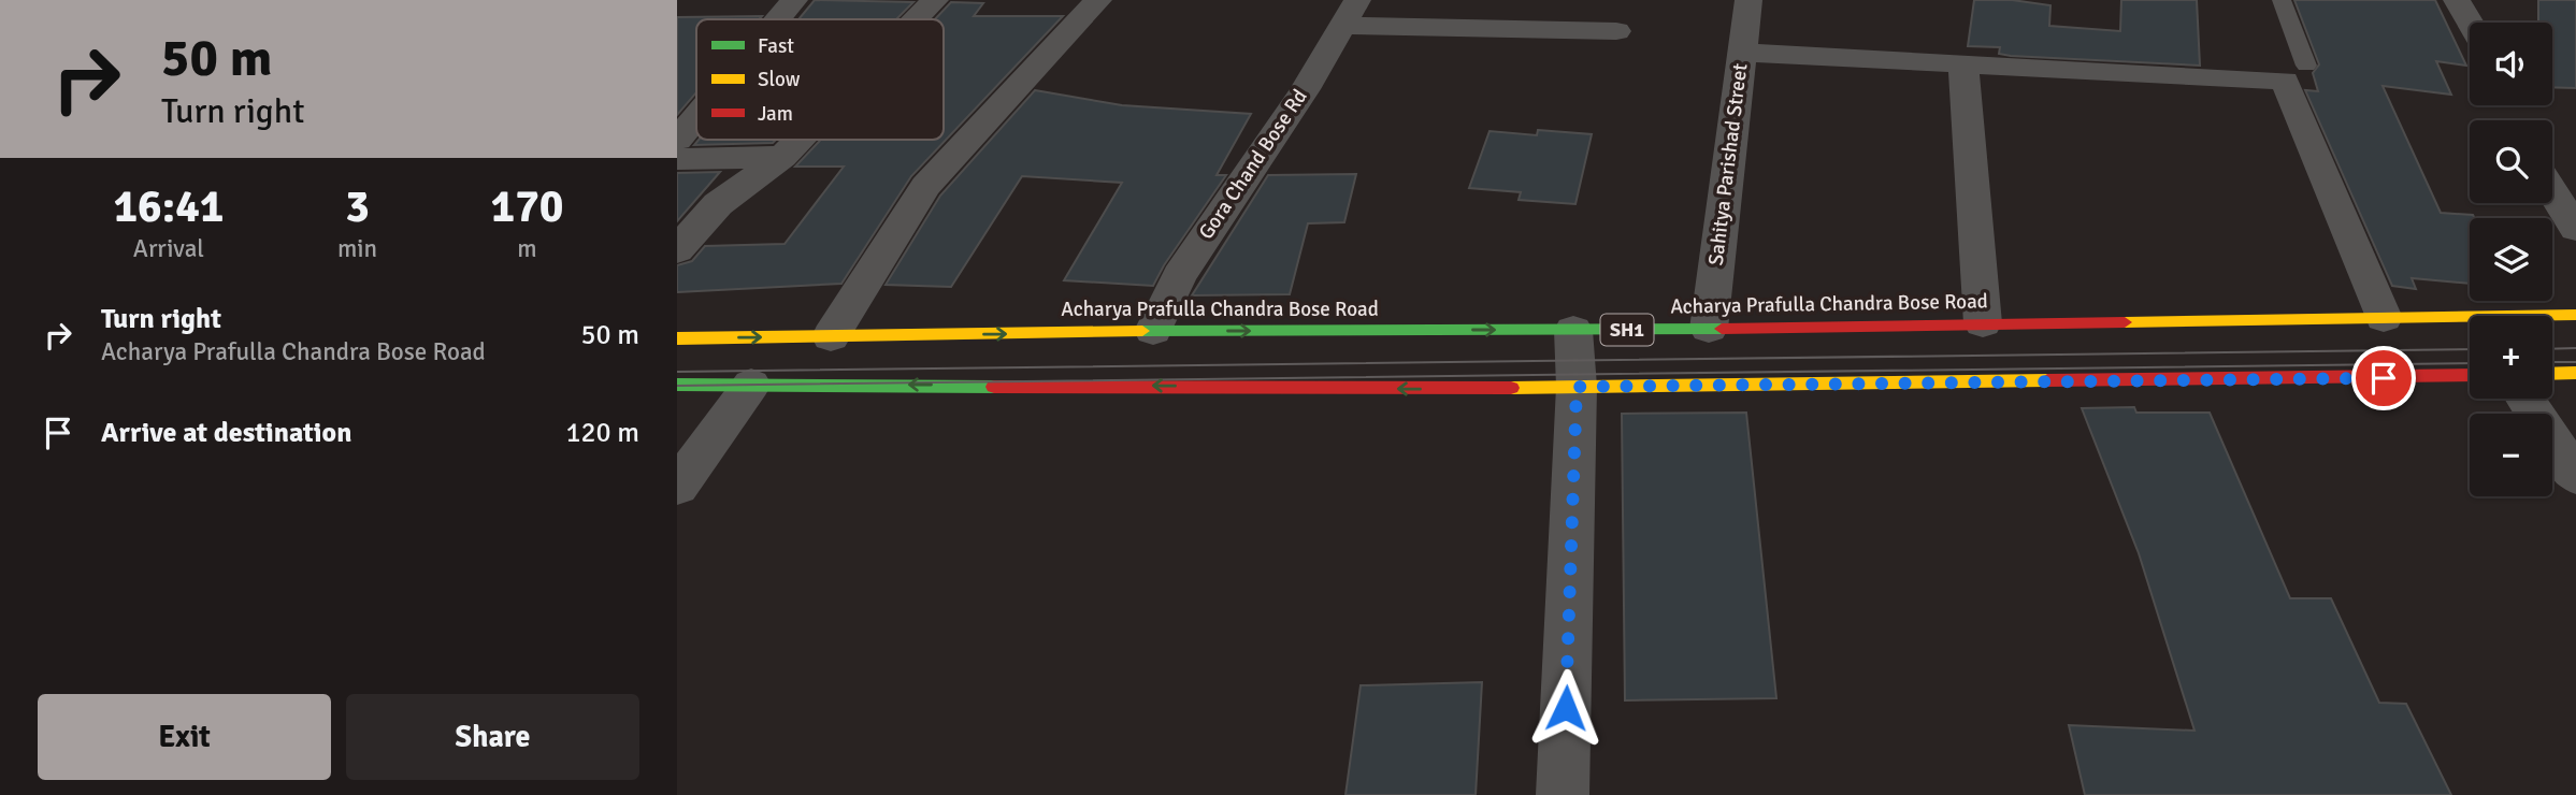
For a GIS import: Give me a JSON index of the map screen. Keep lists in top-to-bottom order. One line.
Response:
{"streets":{"main road":["Acharya Prafulla Chandra Bose Road","SH1"],"street":["Gora Chand Bose Rd","Sahitya Parishad Street"]},"crossings":[["Gora Chand Bose Rd","Acharya Prafulla Chandra Bose Road"],["Sahitya Parishad Street","Acharya Prafulla Chandra Bose Road"]],"legend":["Fast","Slow","Jam"],"page":{"turn":["50 m","Turn right"],"map_buttons":["+","−"],"eta":["16:41","Arrival","3","min","170","m"],"list":[{"name":"Turn right","note":"Acharya Prafulla Chandra Bose Road","value":"50 m"},{"name":"Arrive at destination","value":"120 m"}],"buttons":["Exit","Share"]}}
